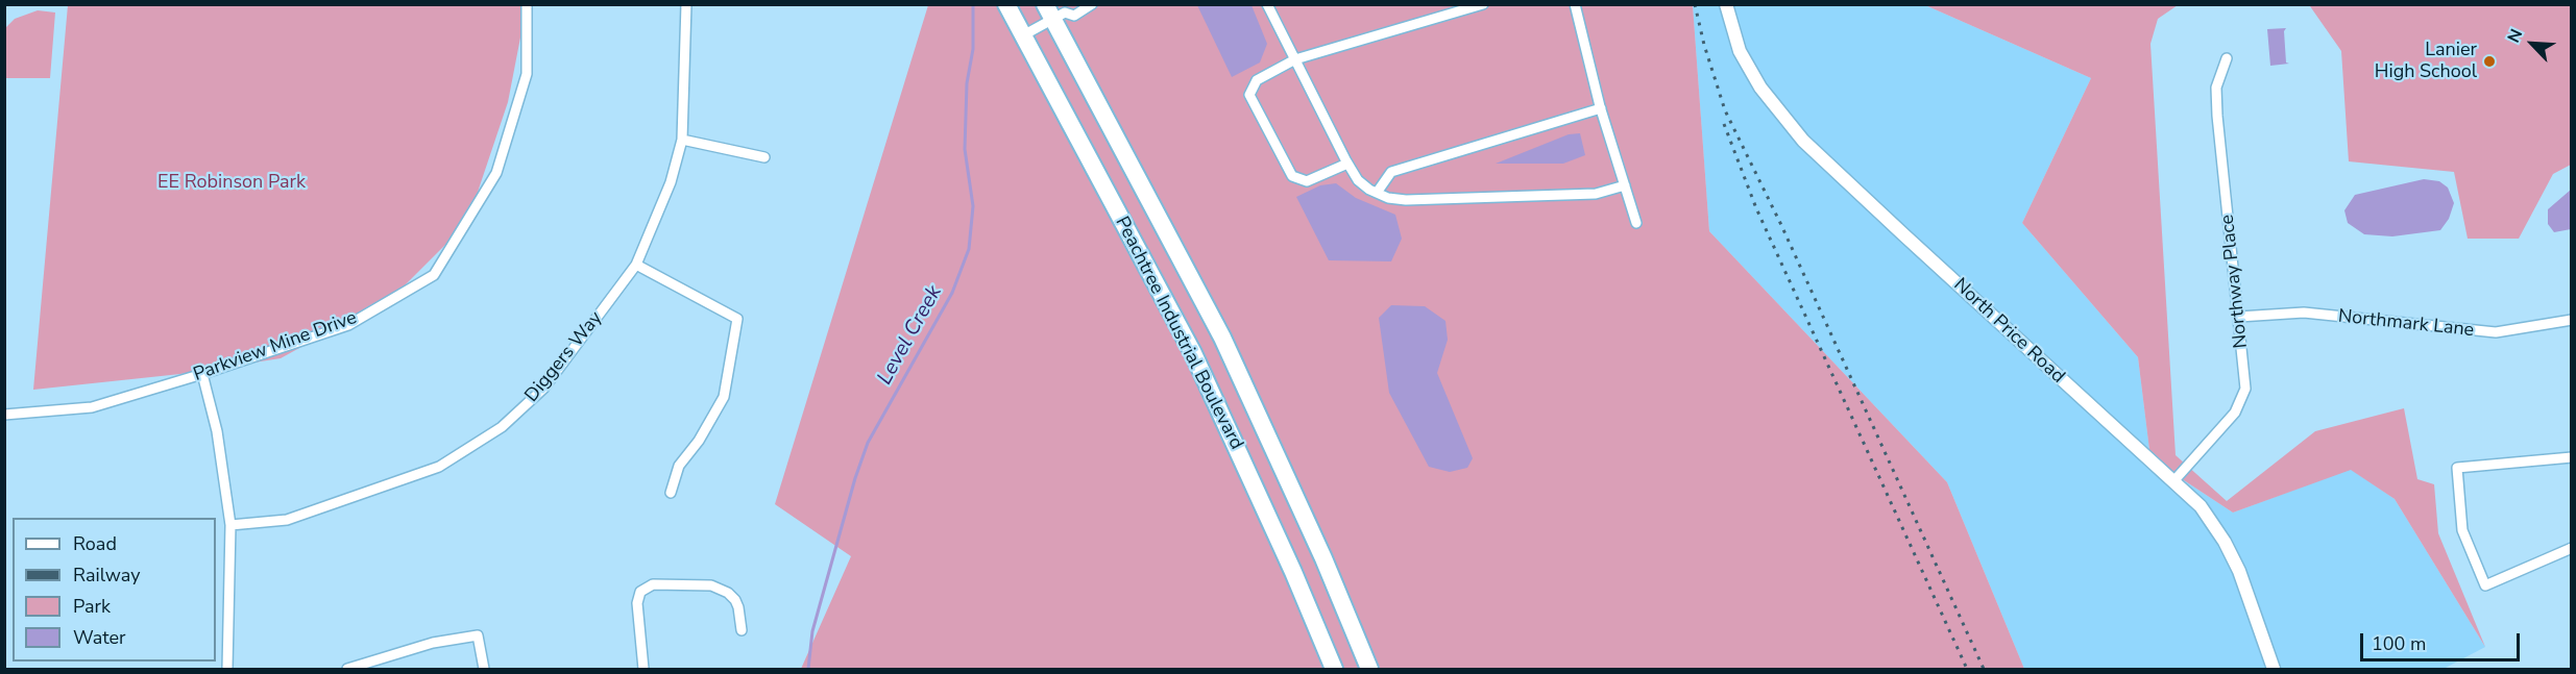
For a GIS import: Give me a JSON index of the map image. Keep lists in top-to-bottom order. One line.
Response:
{"streets":{"highway":["Peachtree Industrial Boulevard"],"street":["Northway Place","Northmark Lane","North Price Road","Parkview Mine Drive","Diggers Way"]},"crossings":[["Northway Place","Northmark Lane"],["Northway Place","North Price Road"]],"water":["Level Creek"],"parks":["EE Robinson Park"],"places":["Lanier High School"],"legend":["Road","Railway","Park","Water"],"scale_bar":"100 m","north":"top left"}
